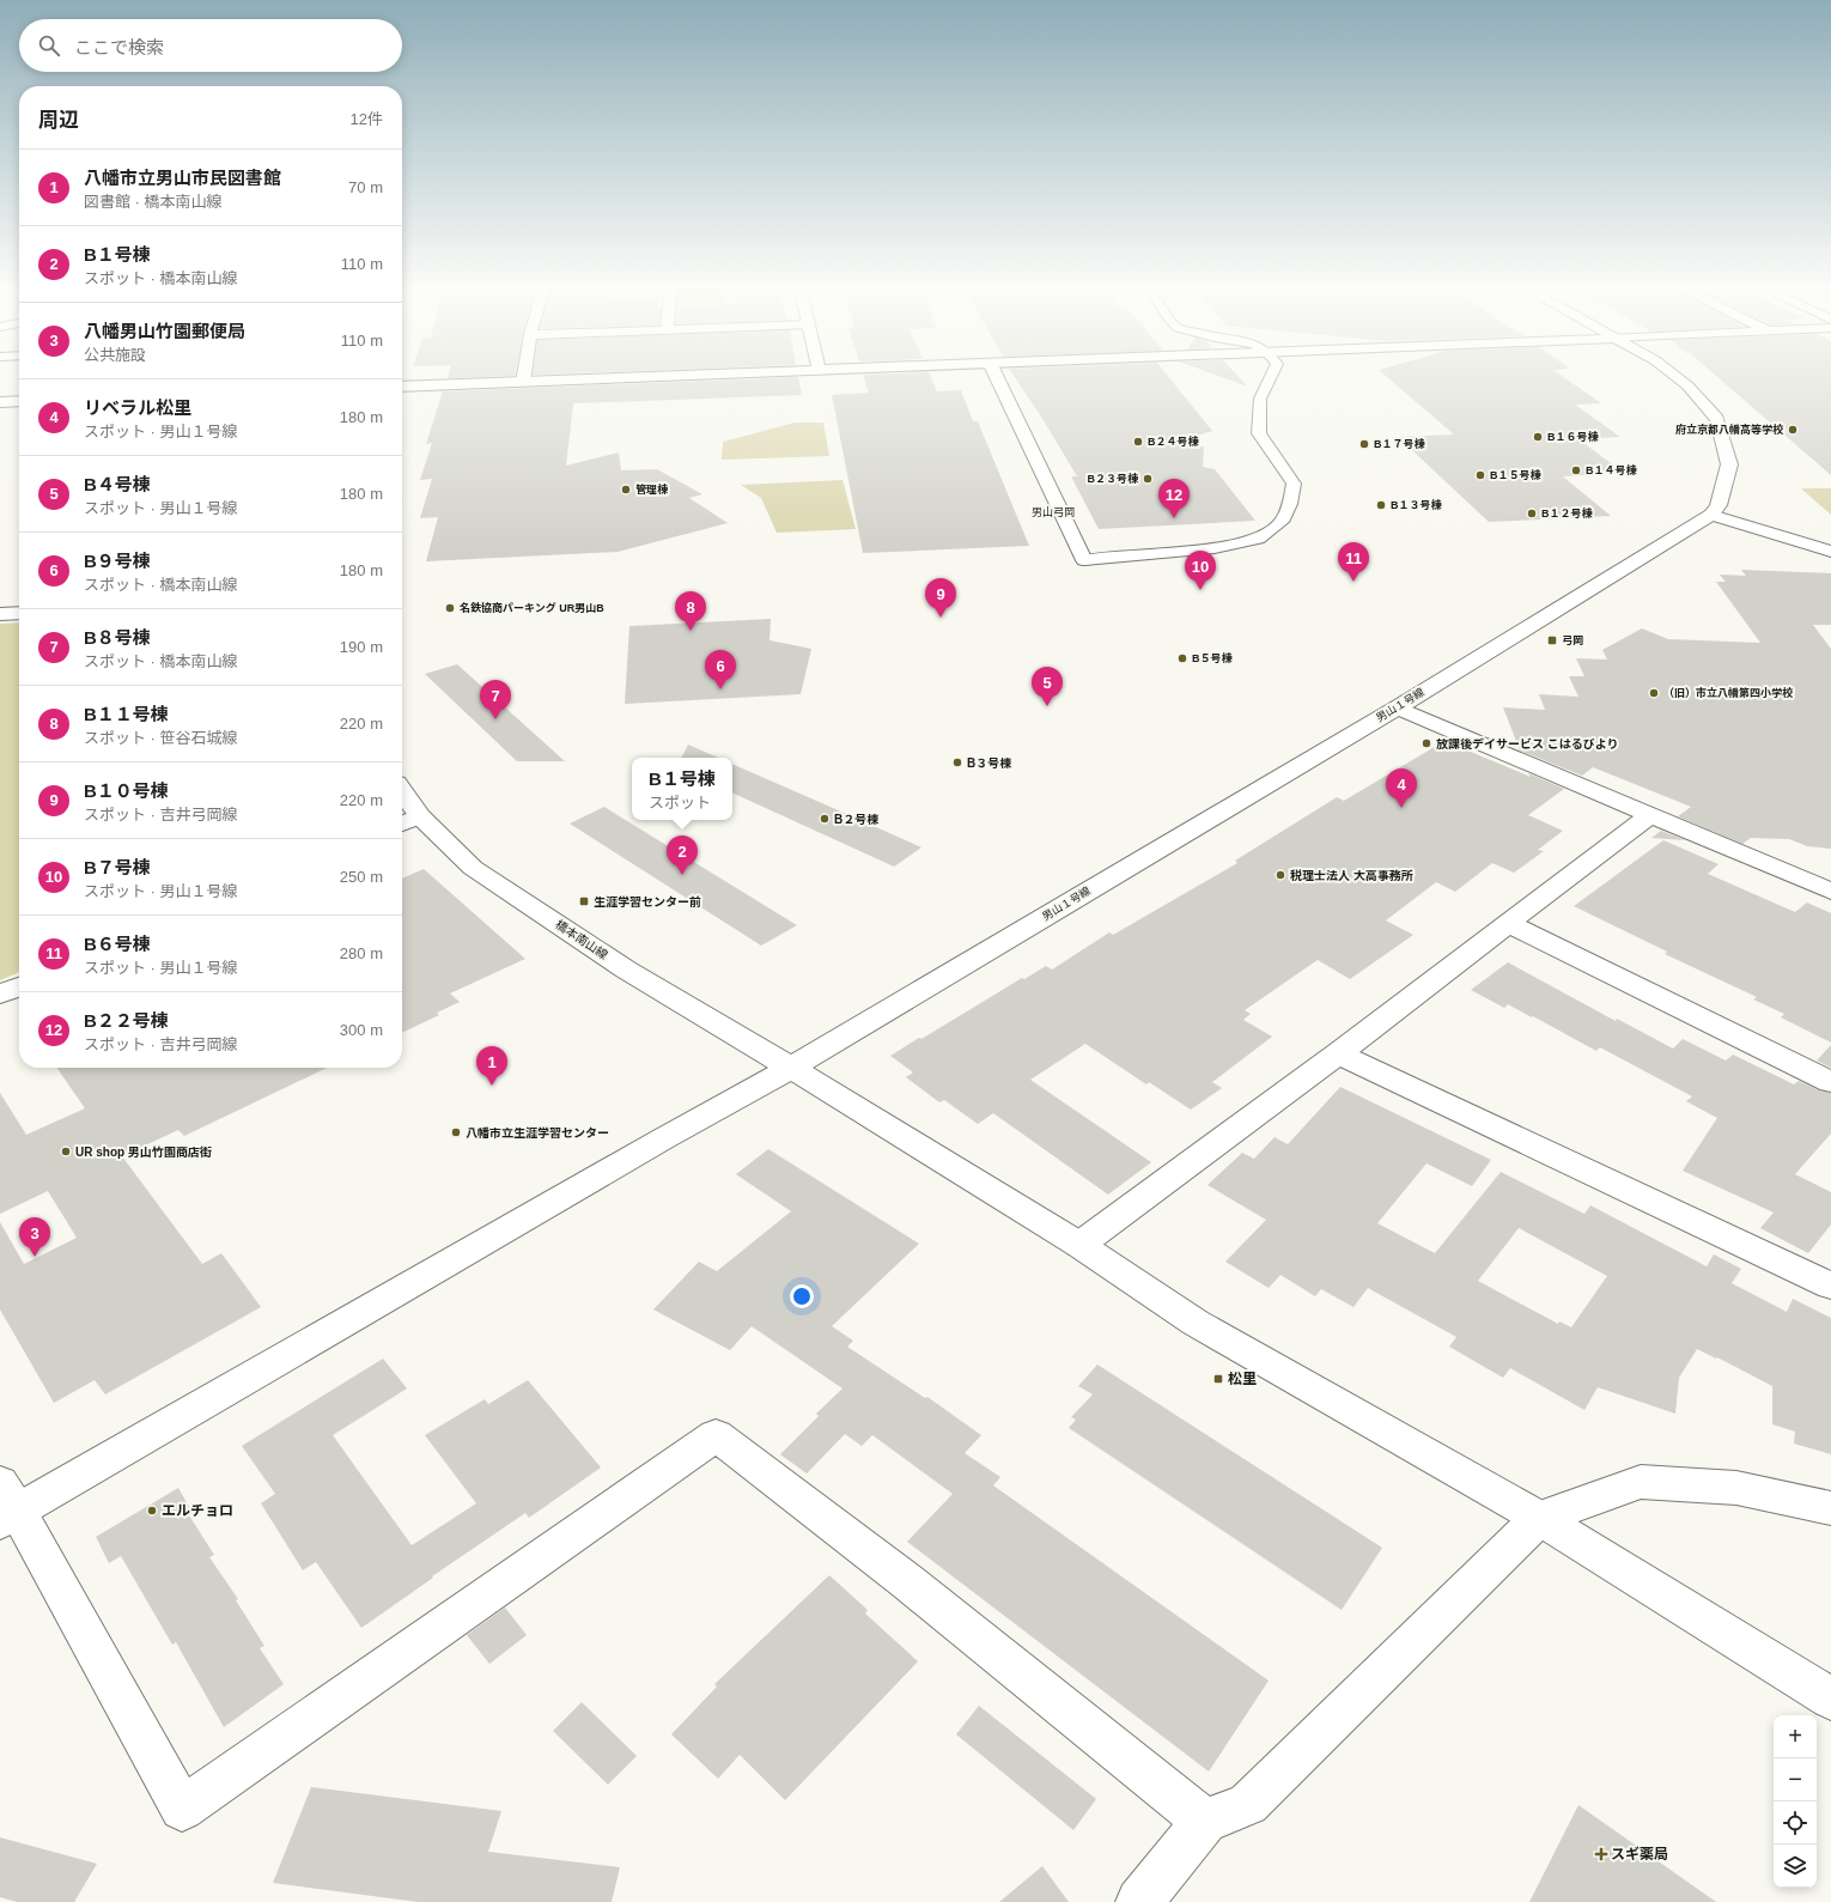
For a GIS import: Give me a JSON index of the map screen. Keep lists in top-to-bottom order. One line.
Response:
{"streets":{"street":["男山１号線","橋本南山線"]},"crossings":[["男山１号線","橋本南山線"]],"districts":["男山弓岡"],"places":{"other":["府立京都八幡高等学校","B１６号棟","B２４号棟","B１７号棟","B１４号棟","B１５号棟","B２３号棟","管理棟","B１３号棟","B１２号棟","名鉄協商パーキング UR男山B","B５号棟","（旧）市立八幡第四小学校","放課後デイサービス こはるびより","B３号棟","B２号棟","税理士法人 大高事務所","八幡市立生涯学習センター","UR shop 男山竹園商店街","エルチョロ"],"transit":["弓岡","生涯学習センター前","松里"],"health":["スギ薬局"]},"page":{"search":"ここで検索","heading":["周辺","12件"],"list":[{"mark":"1","name":"八幡市立男山市民図書館","note":"図書館 · 橋本南山線","value":"70 m"},{"mark":"2","name":"B１号棟","note":"スポット · 橋本南山線","value":"110 m"},{"mark":"3","name":"八幡男山竹園郵便局","note":"公共施設","value":"110 m"},{"mark":"4","name":"リベラル松里","note":"スポット · 男山１号線","value":"180 m"},{"mark":"5","name":"B４号棟","note":"スポット · 男山１号線","value":"180 m"},{"mark":"6","name":"B９号棟","note":"スポット · 橋本南山線","value":"180 m"},{"mark":"7","name":"B８号棟","note":"スポット · 橋本南山線","value":"190 m"},{"mark":"8","name":"B１１号棟","note":"スポット · 笹谷石城線","value":"220 m"},{"mark":"9","name":"B１０号棟","note":"スポット · 吉井弓岡線","value":"220 m"},{"mark":"10","name":"B７号棟","note":"スポット · 男山１号線","value":"250 m"},{"mark":"11","name":"B６号棟","note":"スポット · 男山１号線","value":"280 m"},{"mark":"12","name":"B２２号棟","note":"スポット · 吉井弓岡線","value":"300 m"}],"pins":["12","11","10","9","8","6","5","7","4","2","1","3"],"popup":["B１号棟","スポット"],"map_buttons":["+","−"]}}
